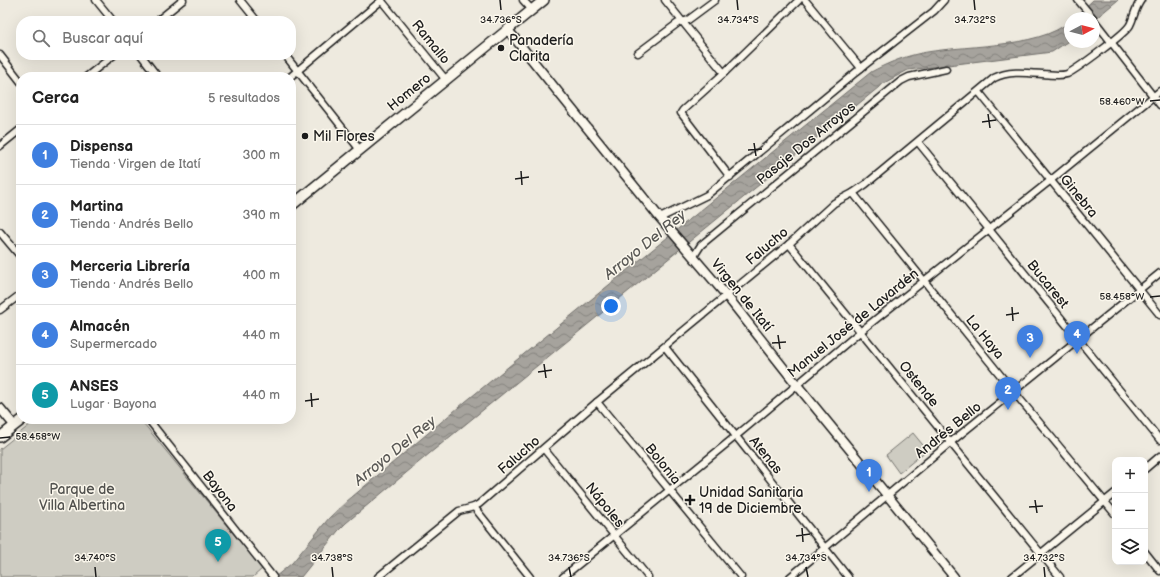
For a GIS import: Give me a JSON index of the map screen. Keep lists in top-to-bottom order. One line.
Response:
{"streets":{"main road":["Homero"],"street":["Ramallo","Pasaje Dos Arroyos","Ginebra","Falucho","Bucarest","Virgen de Itatí","Manuel José de Lavardén","La Haya","Ostende","Andrés Bello","Atenas","Bolonia","Bayona","Nápoles"]},"crossings":[["Ramallo","Homero"],["Homero","Virgen de Itatí"],["Pasaje Dos Arroyos","Virgen de Itatí"],["Ginebra","Falucho"],["Ginebra","Manuel José de Lavardén"],["Ginebra","Andrés Bello"],["Falucho","Bucarest"],["Falucho","Virgen de Itatí"],["Falucho","La Haya"],["Falucho","Ostende"],["Falucho","Atenas"],["Falucho","Bolonia"],["Falucho","Nápoles"],["Bucarest","Manuel José de Lavardén"],["Bucarest","Andrés Bello"],["Virgen de Itatí","Manuel José de Lavardén"],["Virgen de Itatí","Andrés Bello"],["Manuel José de Lavardén","La Haya"],["Manuel José de Lavardén","Ostende"],["Manuel José de Lavardén","Atenas"],["Manuel José de Lavardén","Bolonia"],["Manuel José de Lavardén","Nápoles"],["La Haya","Andrés Bello"],["Ostende","Andrés Bello"],["Andrés Bello","Atenas"]],"water":["Arroyo Del Rey"],"parks":["Parque de Villa Albertina"],"places":{"other":["Panadería Clarita","Mil Flores"],"health":["Unidad Sanitaria 19 de Diciembre"]},"north":"right","page":{"search":"Buscar aquí","heading":["Cerca","5 resultados"],"list":[{"mark":"1","name":"Dispensa","note":"Tienda · Virgen de Itatí","value":"300 m"},{"mark":"2","name":"Martina","note":"Tienda · Andrés Bello","value":"390 m"},{"mark":"3","name":"Merceria Librería","note":"Tienda · Andrés Bello","value":"400 m"},{"mark":"4","name":"Almacén","note":"Supermercado","value":"440 m"},{"mark":"5","name":"ANSES","note":"Lugar · Bayona","value":"440 m"}],"pins":["4","3","2","1","5"],"map_buttons":["+","−"]},"coordinates":["34.736°S","34.734°S","34.732°S","58.460°W","58.458°W","34.740°S","34.738°S"]}
